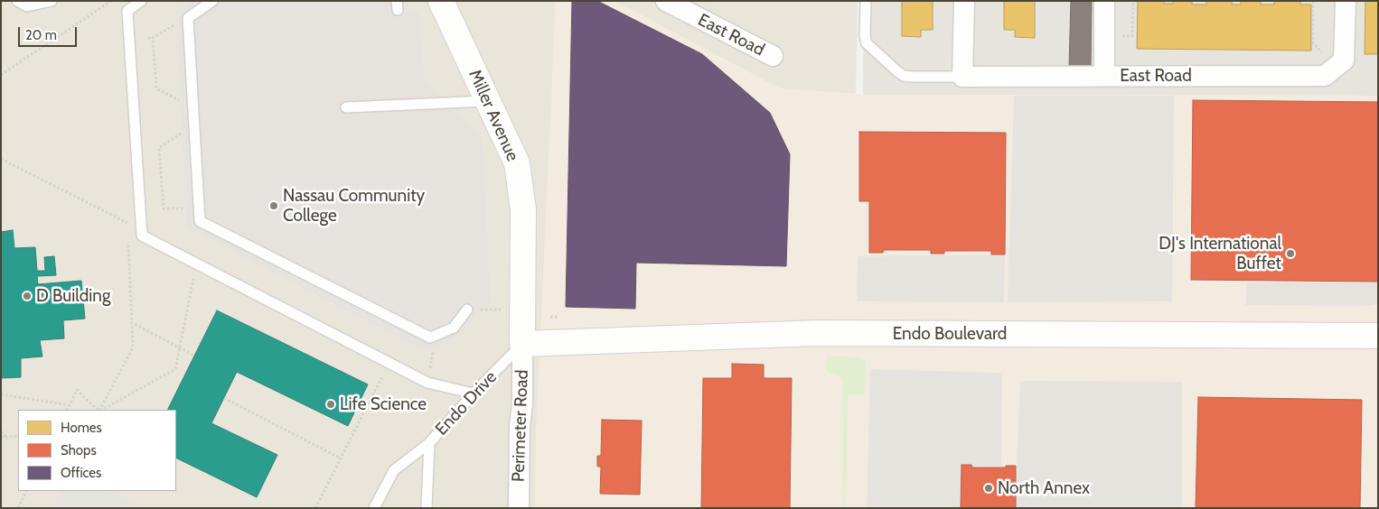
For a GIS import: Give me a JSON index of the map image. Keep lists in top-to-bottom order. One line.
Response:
{"streets":{"street":["East Road","Miller Avenue","Endo Boulevard","Perimeter Road"],"lane":["Endo Drive"]},"crossings":[["Miller Avenue","Endo Boulevard"],["Miller Avenue","Endo Drive"],["Miller Avenue","Perimeter Road"],["Endo Boulevard","Endo Drive"],["Endo Boulevard","Perimeter Road"],["Endo Drive","Perimeter Road"]],"places":["Nassau Community College","DJ's International Buffet","D Building","Life Science","North Annex"],"legend":["Homes","Shops","Offices"],"scale_bar":"20 m"}
